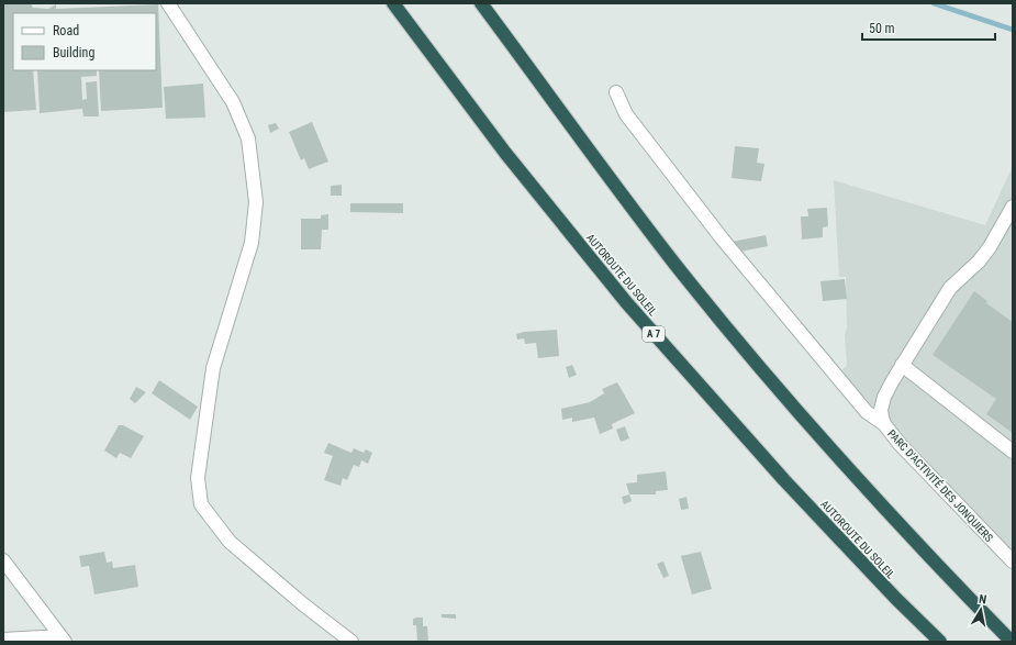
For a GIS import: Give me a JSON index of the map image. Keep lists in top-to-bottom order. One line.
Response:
{"streets":{"highway":["AUTOROUTE DU SOLEIL","A 7"],"street":["PARC D'ACTIVITÉ DES JONQUIERS"]},"legend":["Road","Building"],"scale_bar":"50 m","north":"top"}
